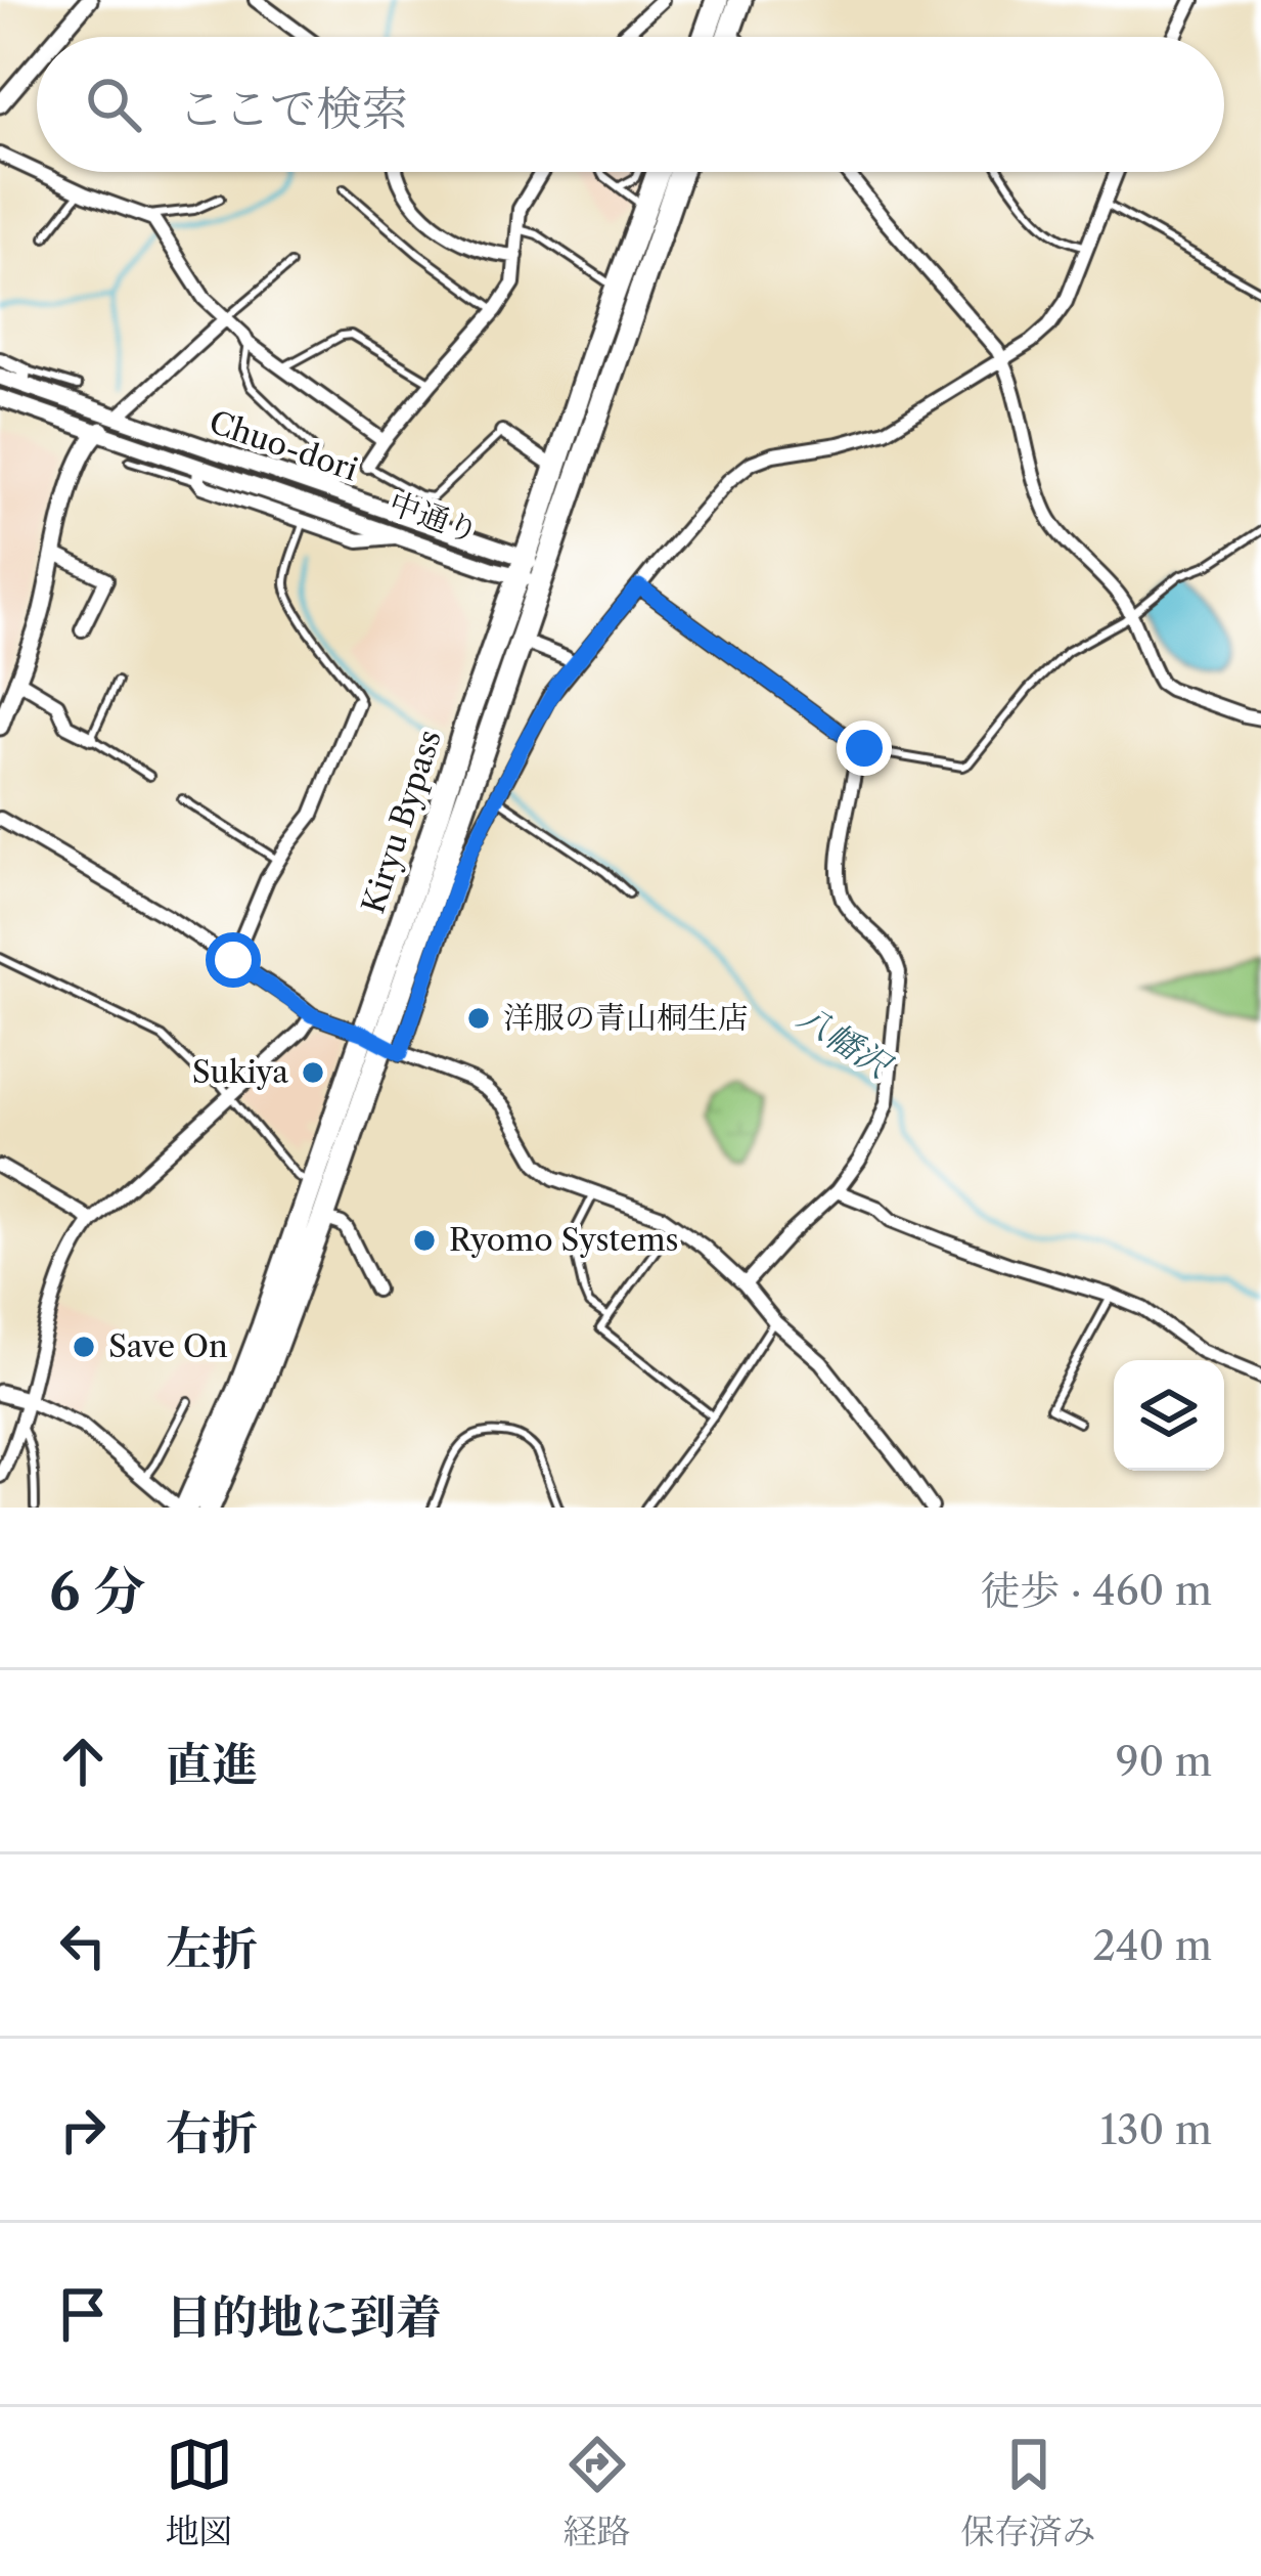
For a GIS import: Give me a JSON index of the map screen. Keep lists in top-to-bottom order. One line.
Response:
{"streets":{"highway":["Kiryu Bypass"],"street":["Chuo-dori","中通り"]},"crossings":[["Chuo-dori","中通り"],["Chuo-dori","Kiryu Bypass"],["中通り","Kiryu Bypass"]],"water":["八幡沢"],"places":["洋服の青山桐生店","Sukiya","Ryomo Systems","Save On"],"page":{"search":"ここで検索","heading":["6 分","徒歩 · 460 m"],"list":[["直進","90 m"],["左折","240 m"],["右折","130 m"],"目的地に到着"],"nav":["地図","経路","保存済み"]}}
